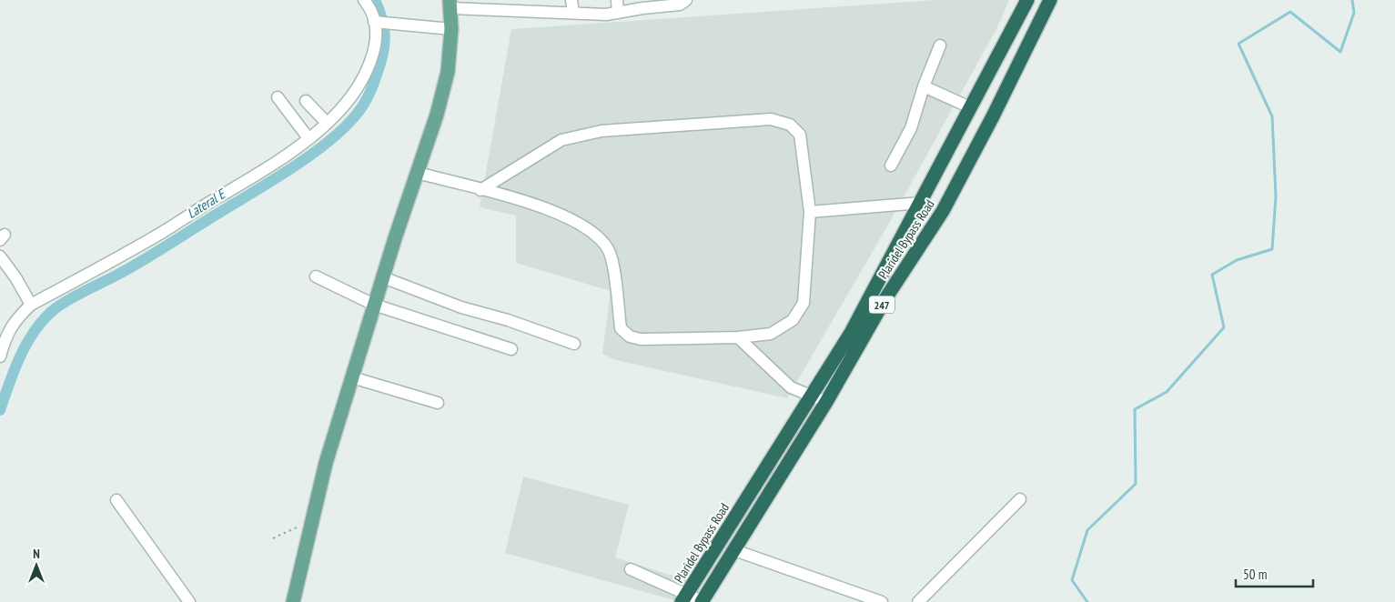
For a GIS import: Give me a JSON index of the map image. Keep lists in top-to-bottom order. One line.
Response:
{"streets":{"highway":["Plaridel Bypass Road","247"]},"water":["Lateral E"],"scale_bar":"50 m","north":"top"}
